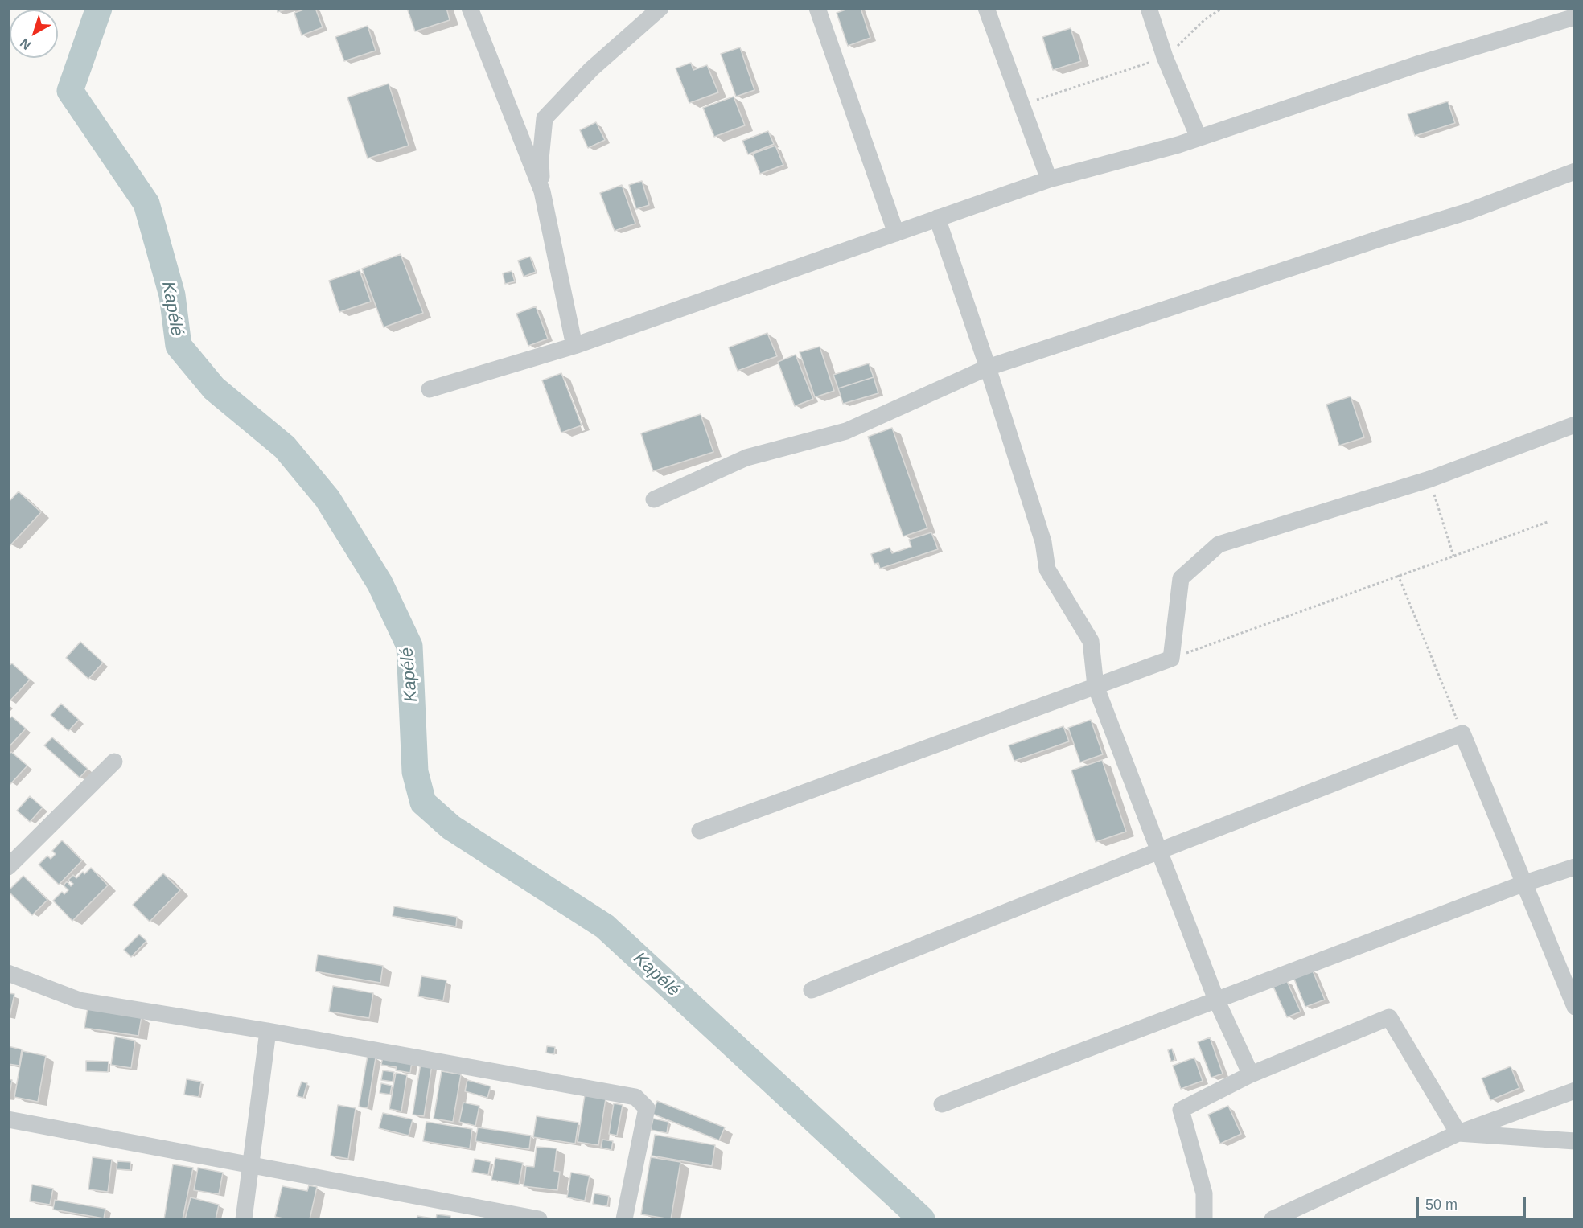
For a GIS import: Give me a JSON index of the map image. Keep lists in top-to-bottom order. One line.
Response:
{"water":["Kapélé"],"scale_bar":"50 m","north":"bottom left"}
